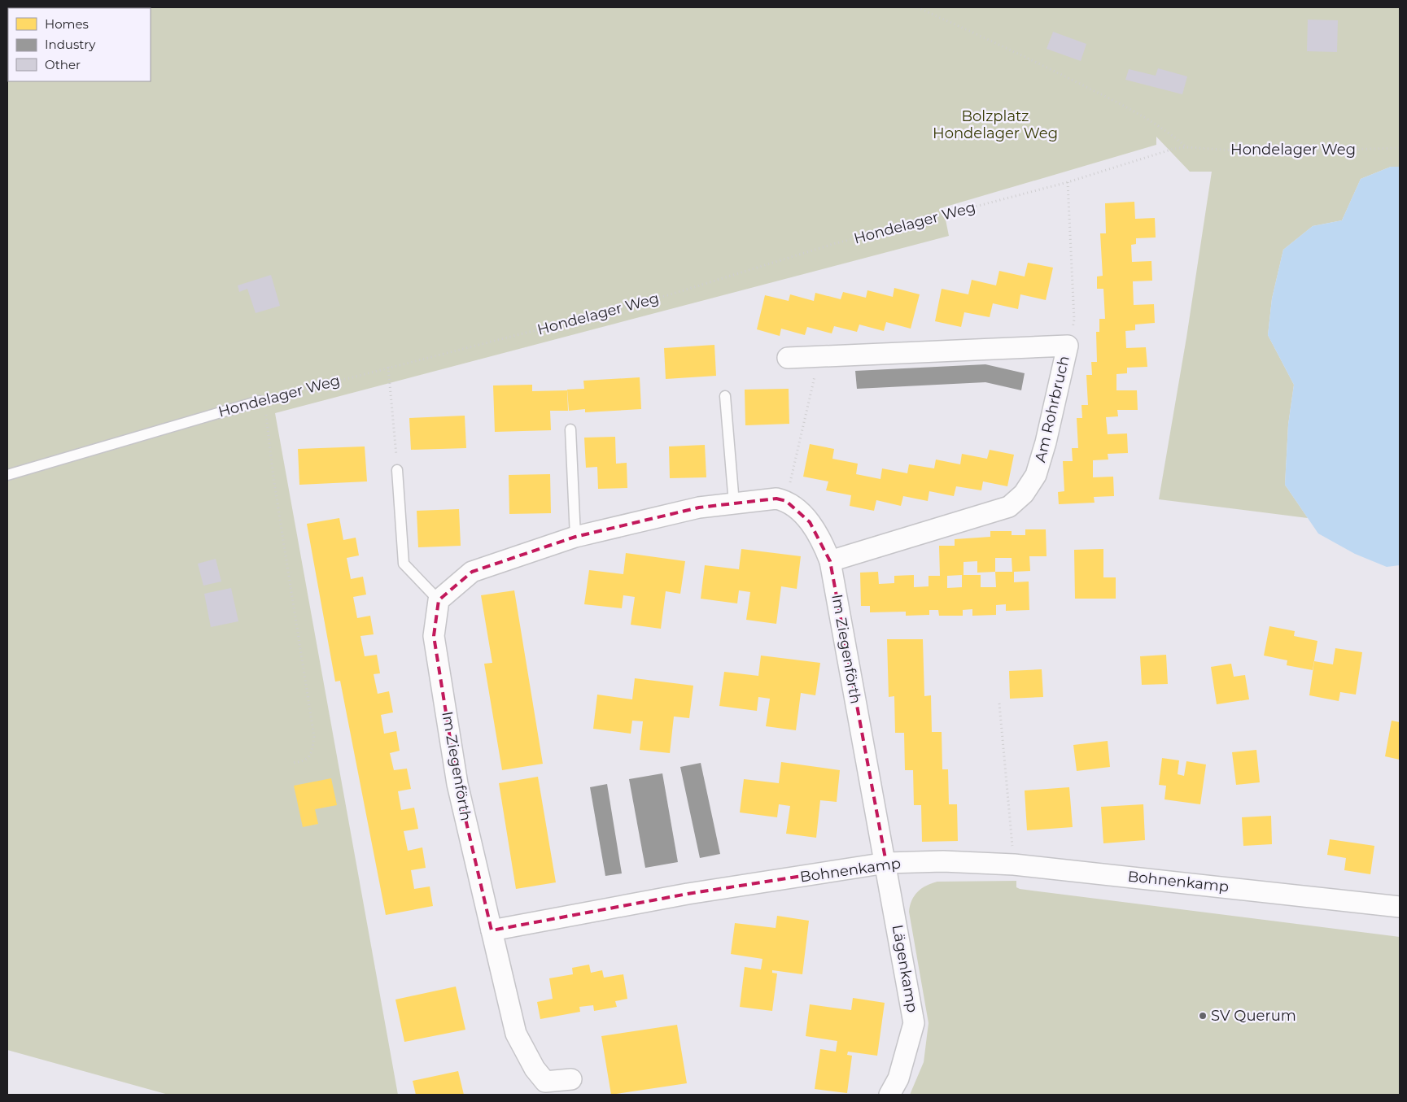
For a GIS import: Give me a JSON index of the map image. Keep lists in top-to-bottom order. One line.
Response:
{"streets":{"street":["Am Rohrbruch","Im Ziegenförth","Bohnenkamp","Lägenkamp"],"lane":["Hondelager Weg"]},"crossings":[["Am Rohrbruch","Im Ziegenförth"],["Im Ziegenförth","Bohnenkamp"],["Im Ziegenförth","Lägenkamp"],["Bohnenkamp","Lägenkamp"]],"parks":["Bolzplatz Hondelager Weg"],"places":["SV Querum"],"legend":["Homes","Industry","Other"]}
